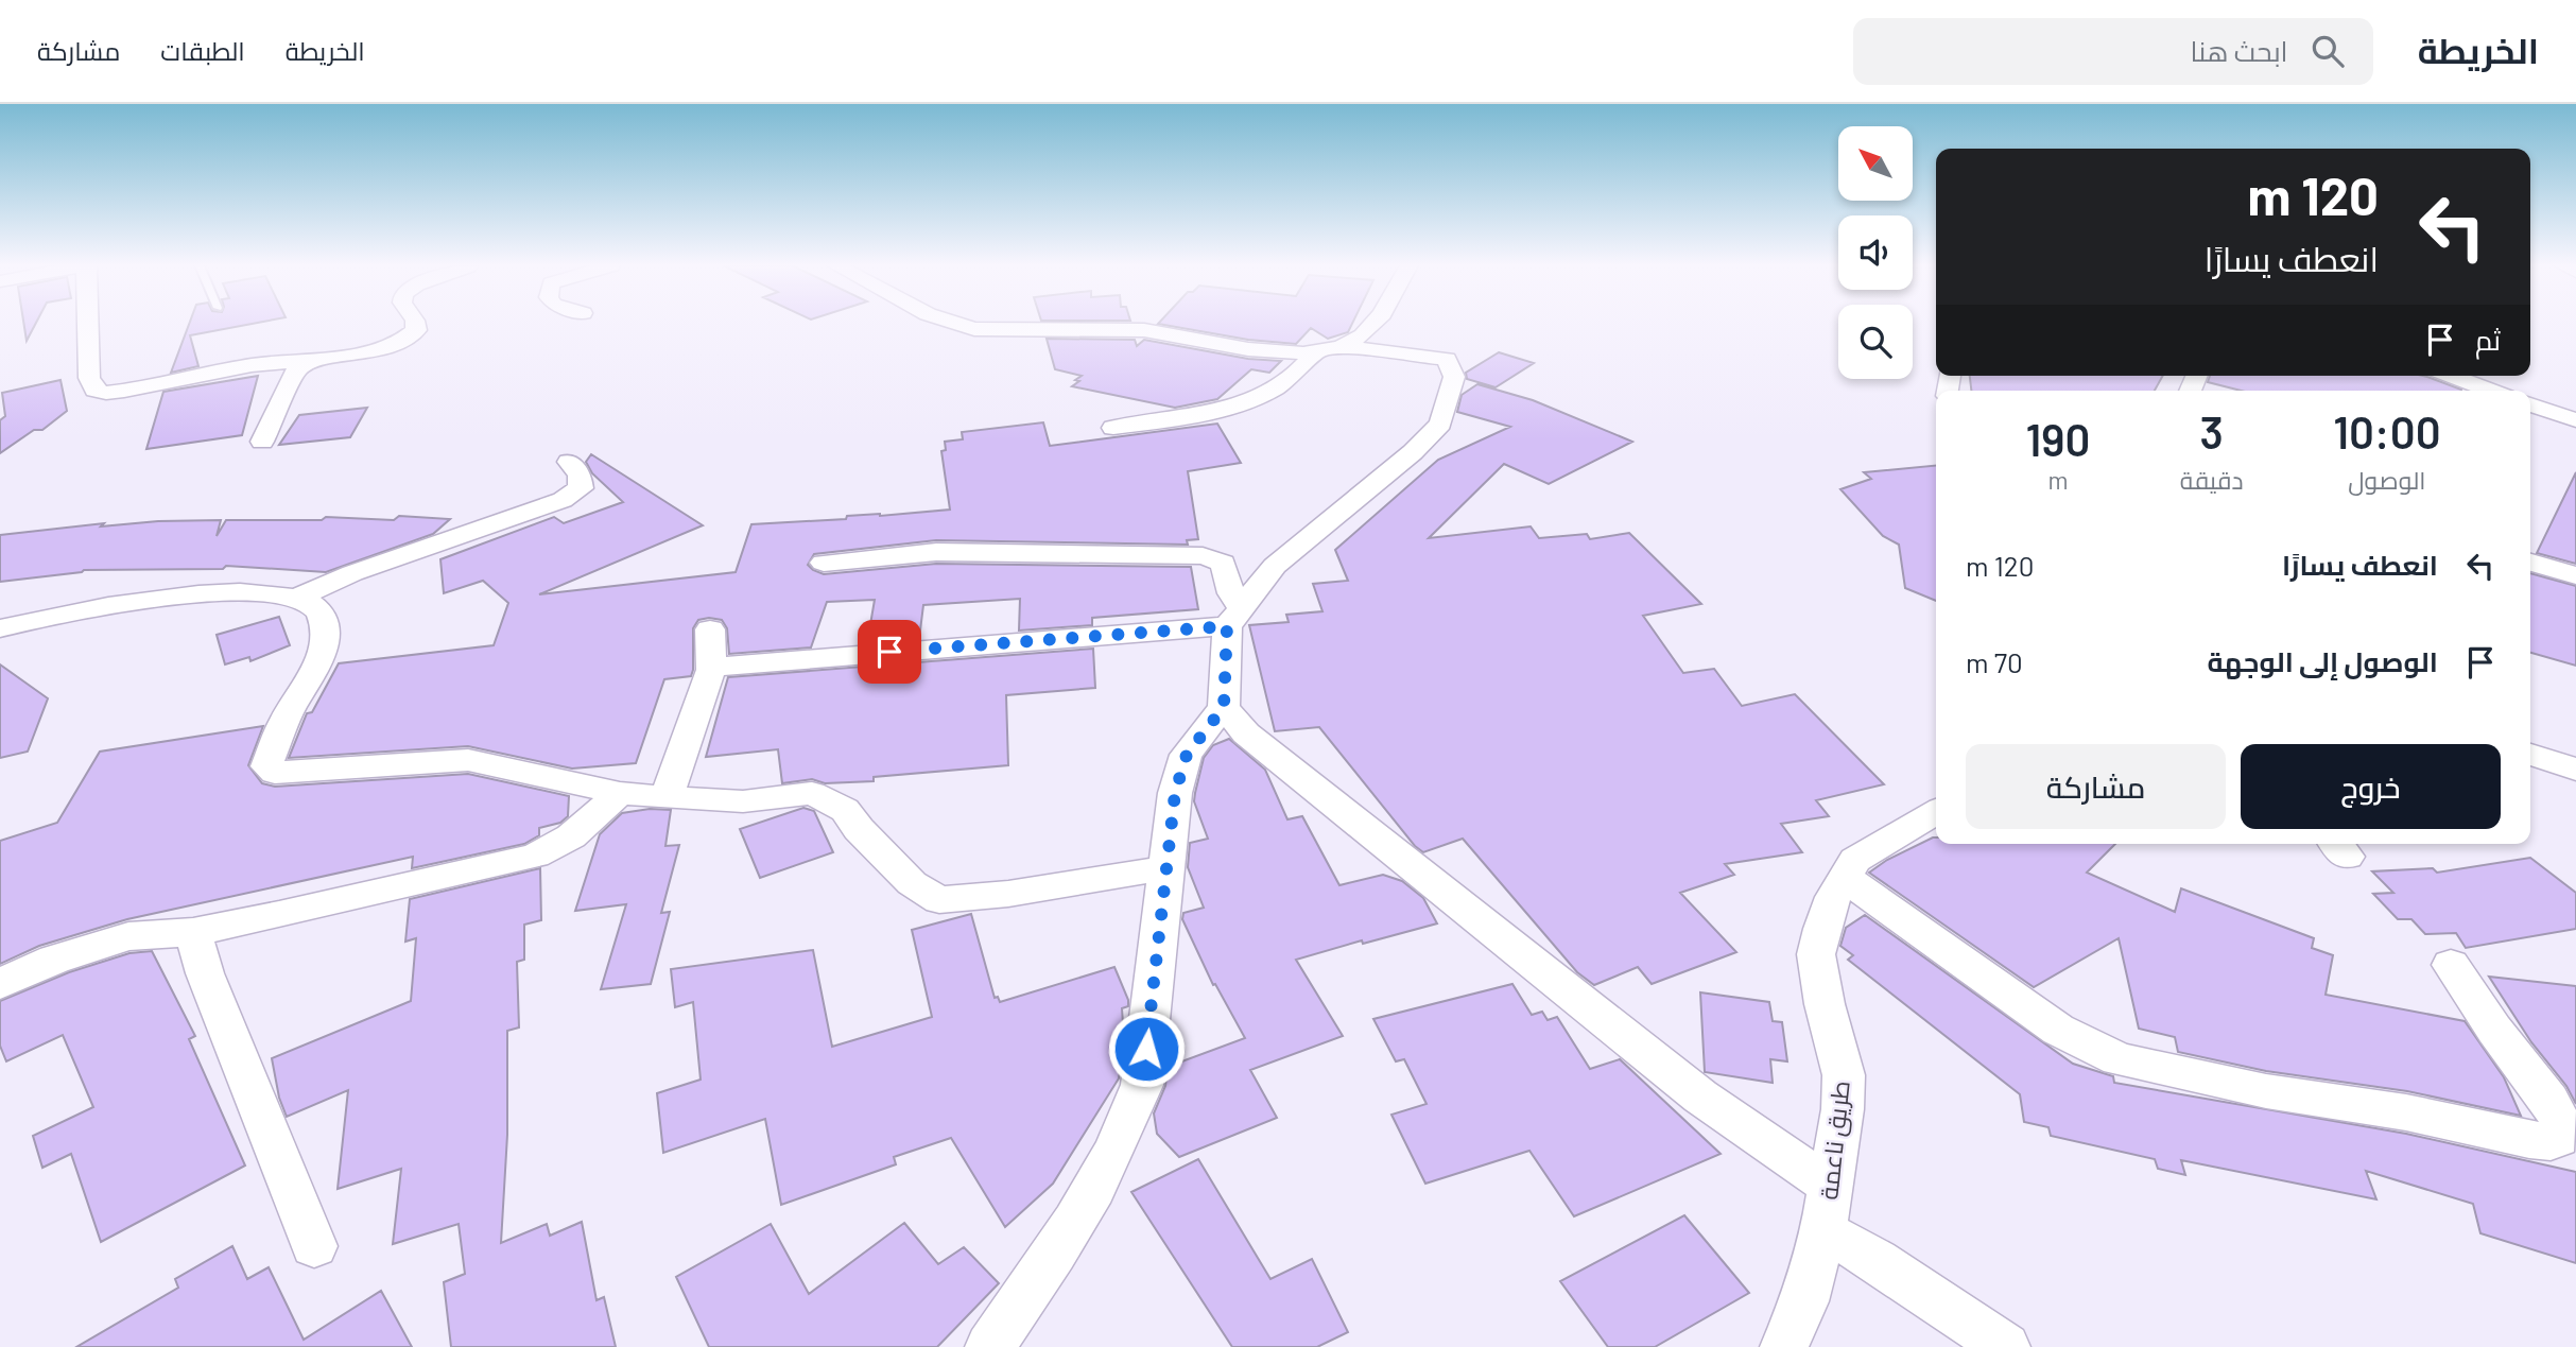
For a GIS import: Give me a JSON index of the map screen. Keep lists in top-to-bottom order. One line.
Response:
{"streets":{"street":["طريق ناعمة"]},"north":"top left","page":{"header":"الخريطة","search":"ابحث هنا","nav":["الخريطة","الطبقات","مشاركة"],"turn":["120 m","انعطف يسارًا"],"then":"ثم","eta":["10:00","الوصول","3","دقيقة","190","m"],"list":[{"name":"انعطف يسارًا","value":"120 m"},{"name":"الوصول إلى الوجهة","value":"70 m"}],"buttons":["خروج","مشاركة"]}}
